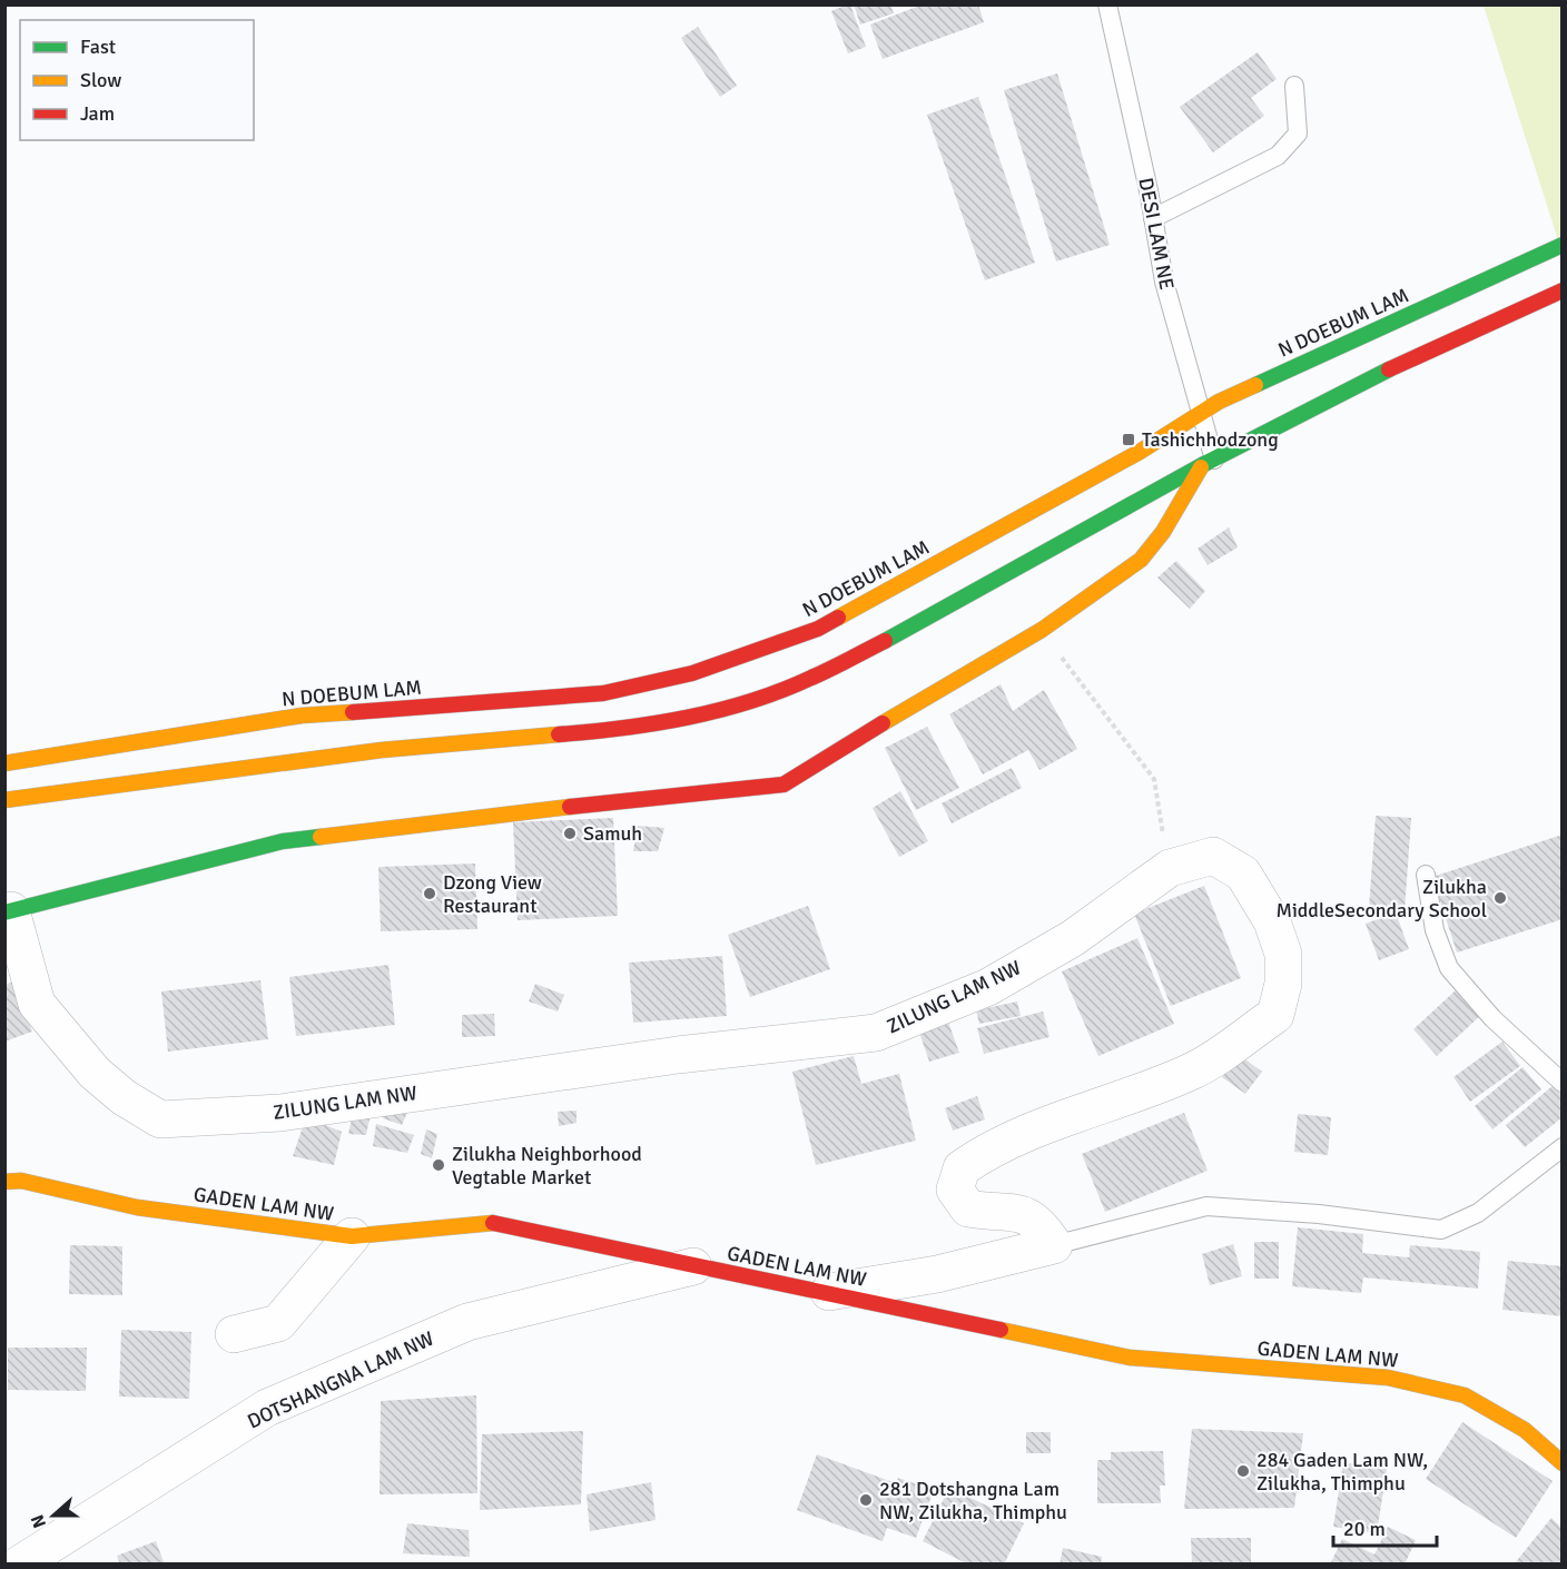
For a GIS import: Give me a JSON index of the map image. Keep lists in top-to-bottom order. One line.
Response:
{"streets":{"main road":["N DOEBUM LAM","ZILUNG LAM NW","GADEN LAM NW"],"street":["DOTSHANGNA LAM NW"],"lane":["DESI LAM NE"]},"crossings":[["DESI LAM NE","N DOEBUM LAM"],["DESI LAM NE","ZILUNG LAM NW"],["GADEN LAM NW","DOTSHANGNA LAM NW"]],"places":{"transit":["Tashichhodzong"],"other":["Samuh","Dzong View Restaurant","Zilukha MiddleSecondary School","Zilukha Neighborhood Vegtable Market","284 Gaden Lam NW, Zilukha, Thimphu","281 Dotshangna Lam NW, Zilukha, Thimphu"]},"legend":["Fast","Slow","Jam"],"scale_bar":"20 m","north":"left"}
